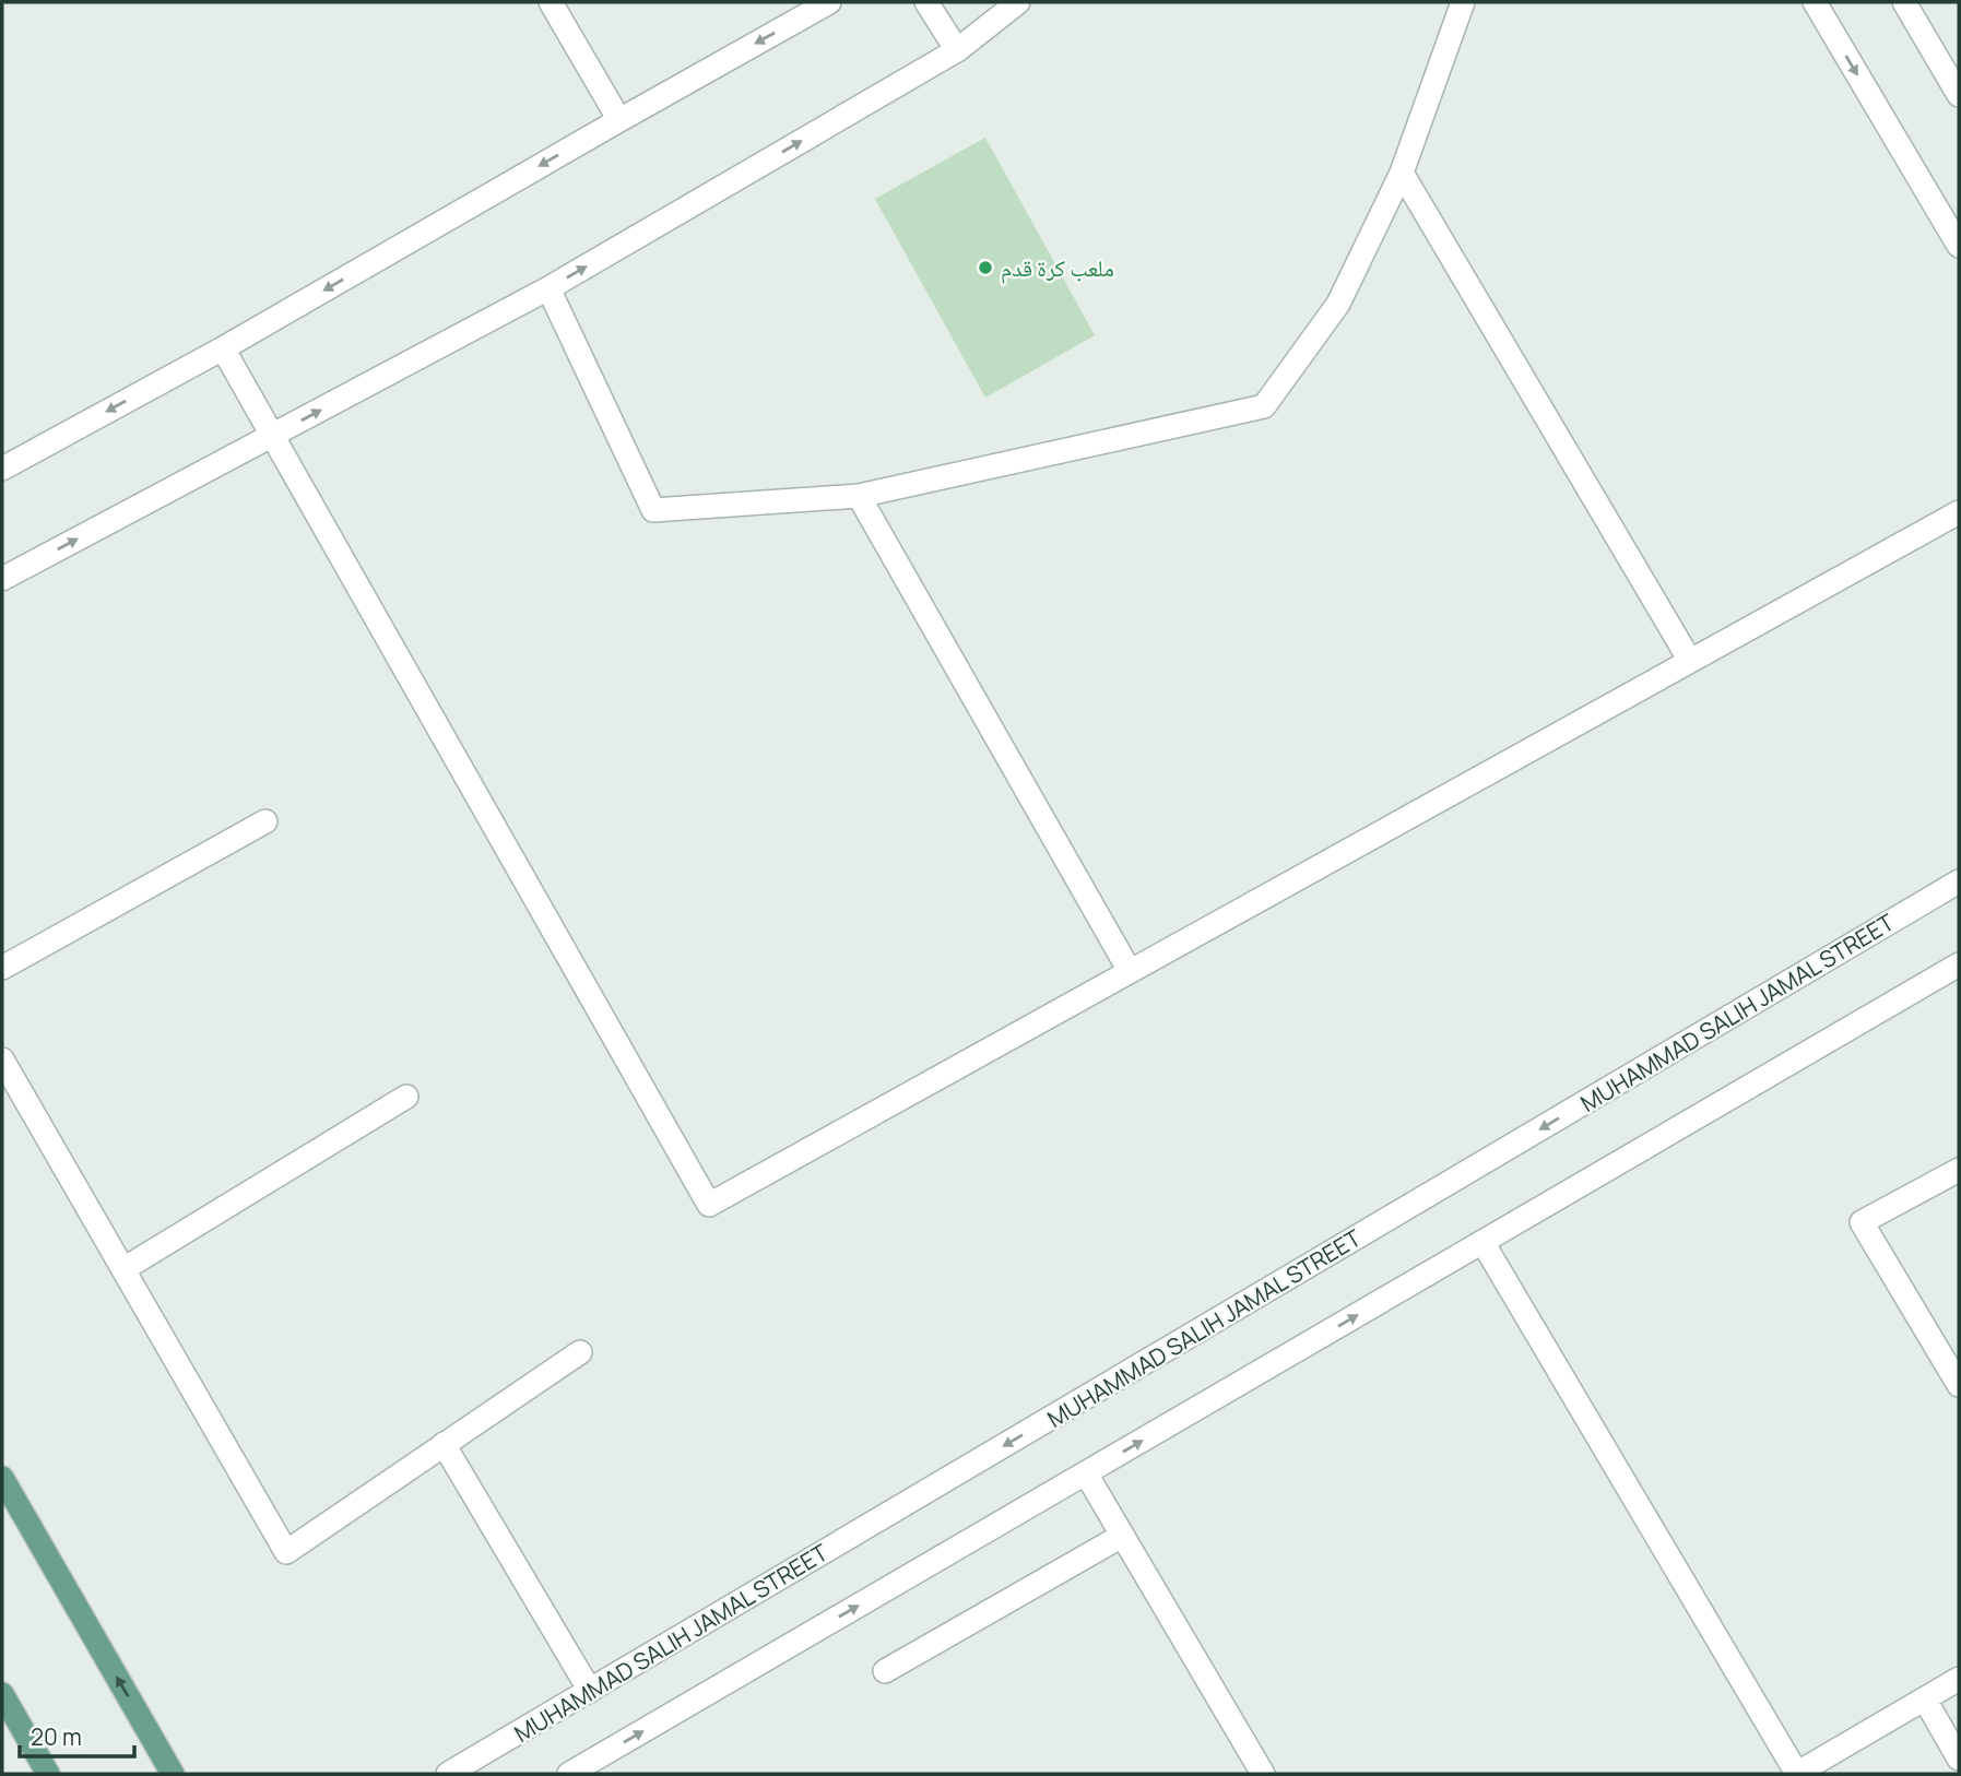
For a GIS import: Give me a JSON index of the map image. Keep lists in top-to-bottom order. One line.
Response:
{"streets":{"street":["MUHAMMAD SALIH JAMAL STREET"]},"places":["ملعب كرة قدم"],"scale_bar":"20 m"}
